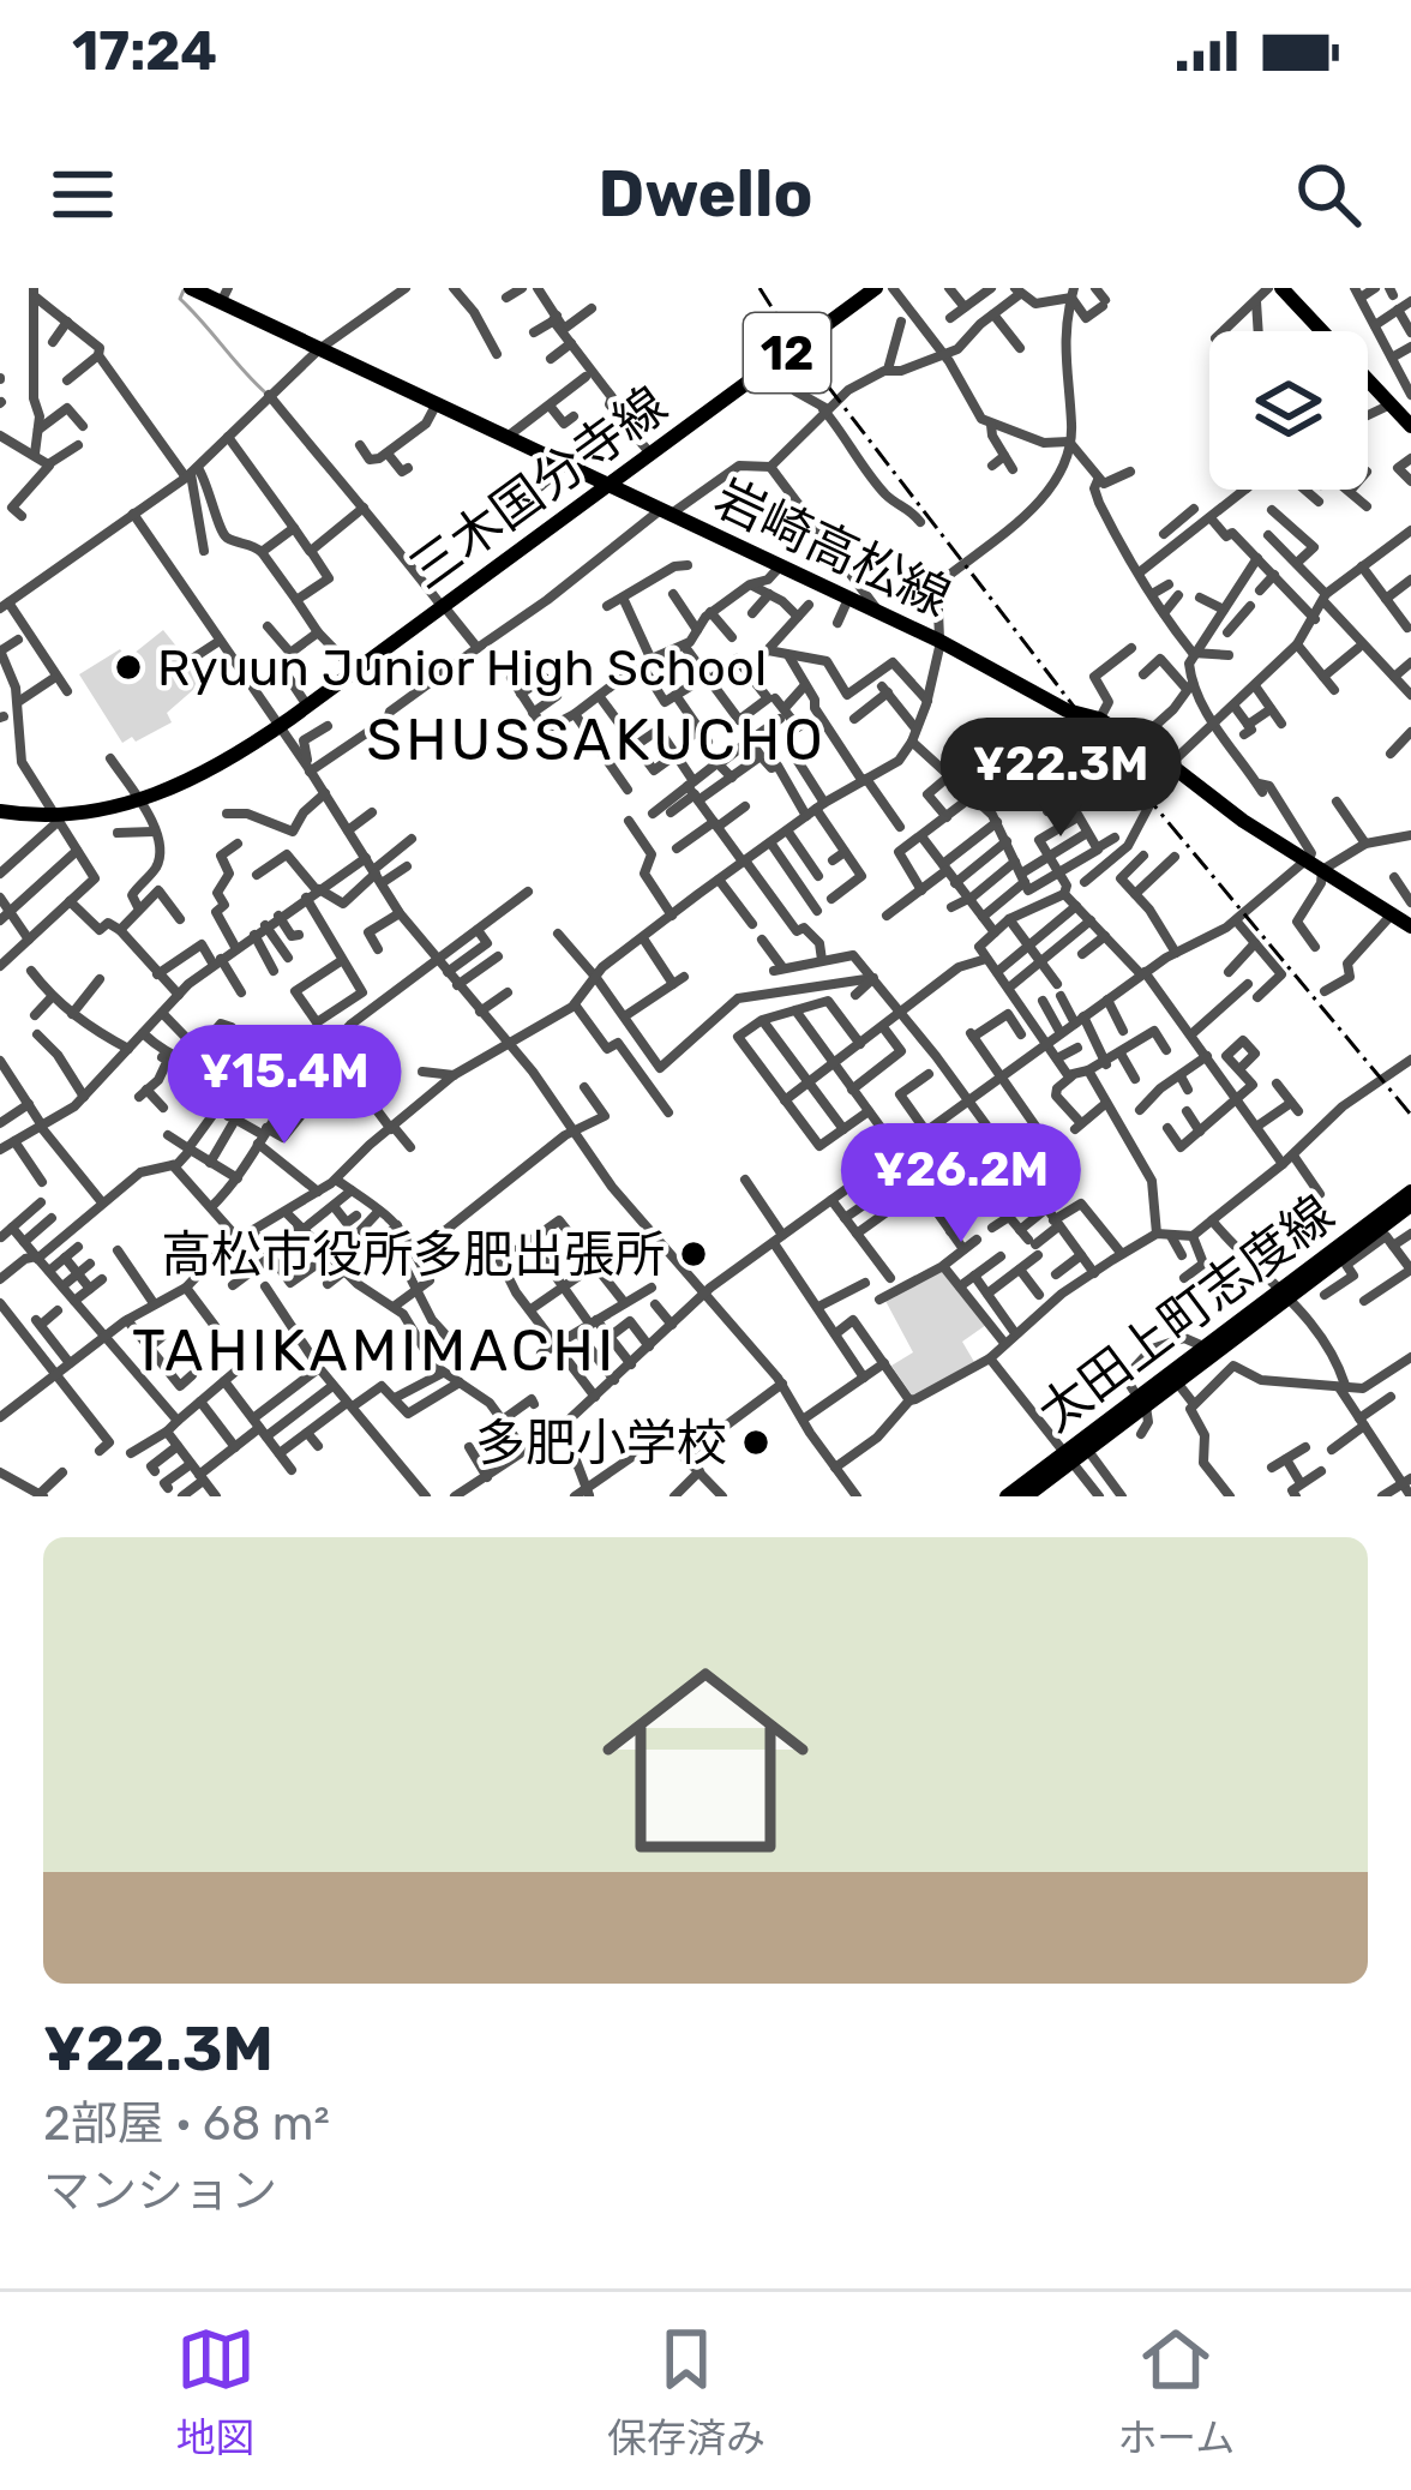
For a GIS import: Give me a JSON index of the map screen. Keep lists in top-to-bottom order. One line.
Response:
{"streets":{"main road":["12","三木国分寺線","岩崎高松線","太田上町志度線"]},"crossings":[["三木国分寺線","岩崎高松線"]],"districts":["SHUSSAKUCHO","TAHIKAMIMACHI"],"places":["Ryuun Junior High School","高松市役所多肥出張所","多肥小学校"],"page":{"status":"17:24","header":"Dwello","price":["¥22.3M","¥15.4M","¥26.2M"],"list":[{"name":"¥22.3M","note":"2部屋 · 68 m² · マンション"}],"tabs":["地図","保存済み","ホーム"]}}
